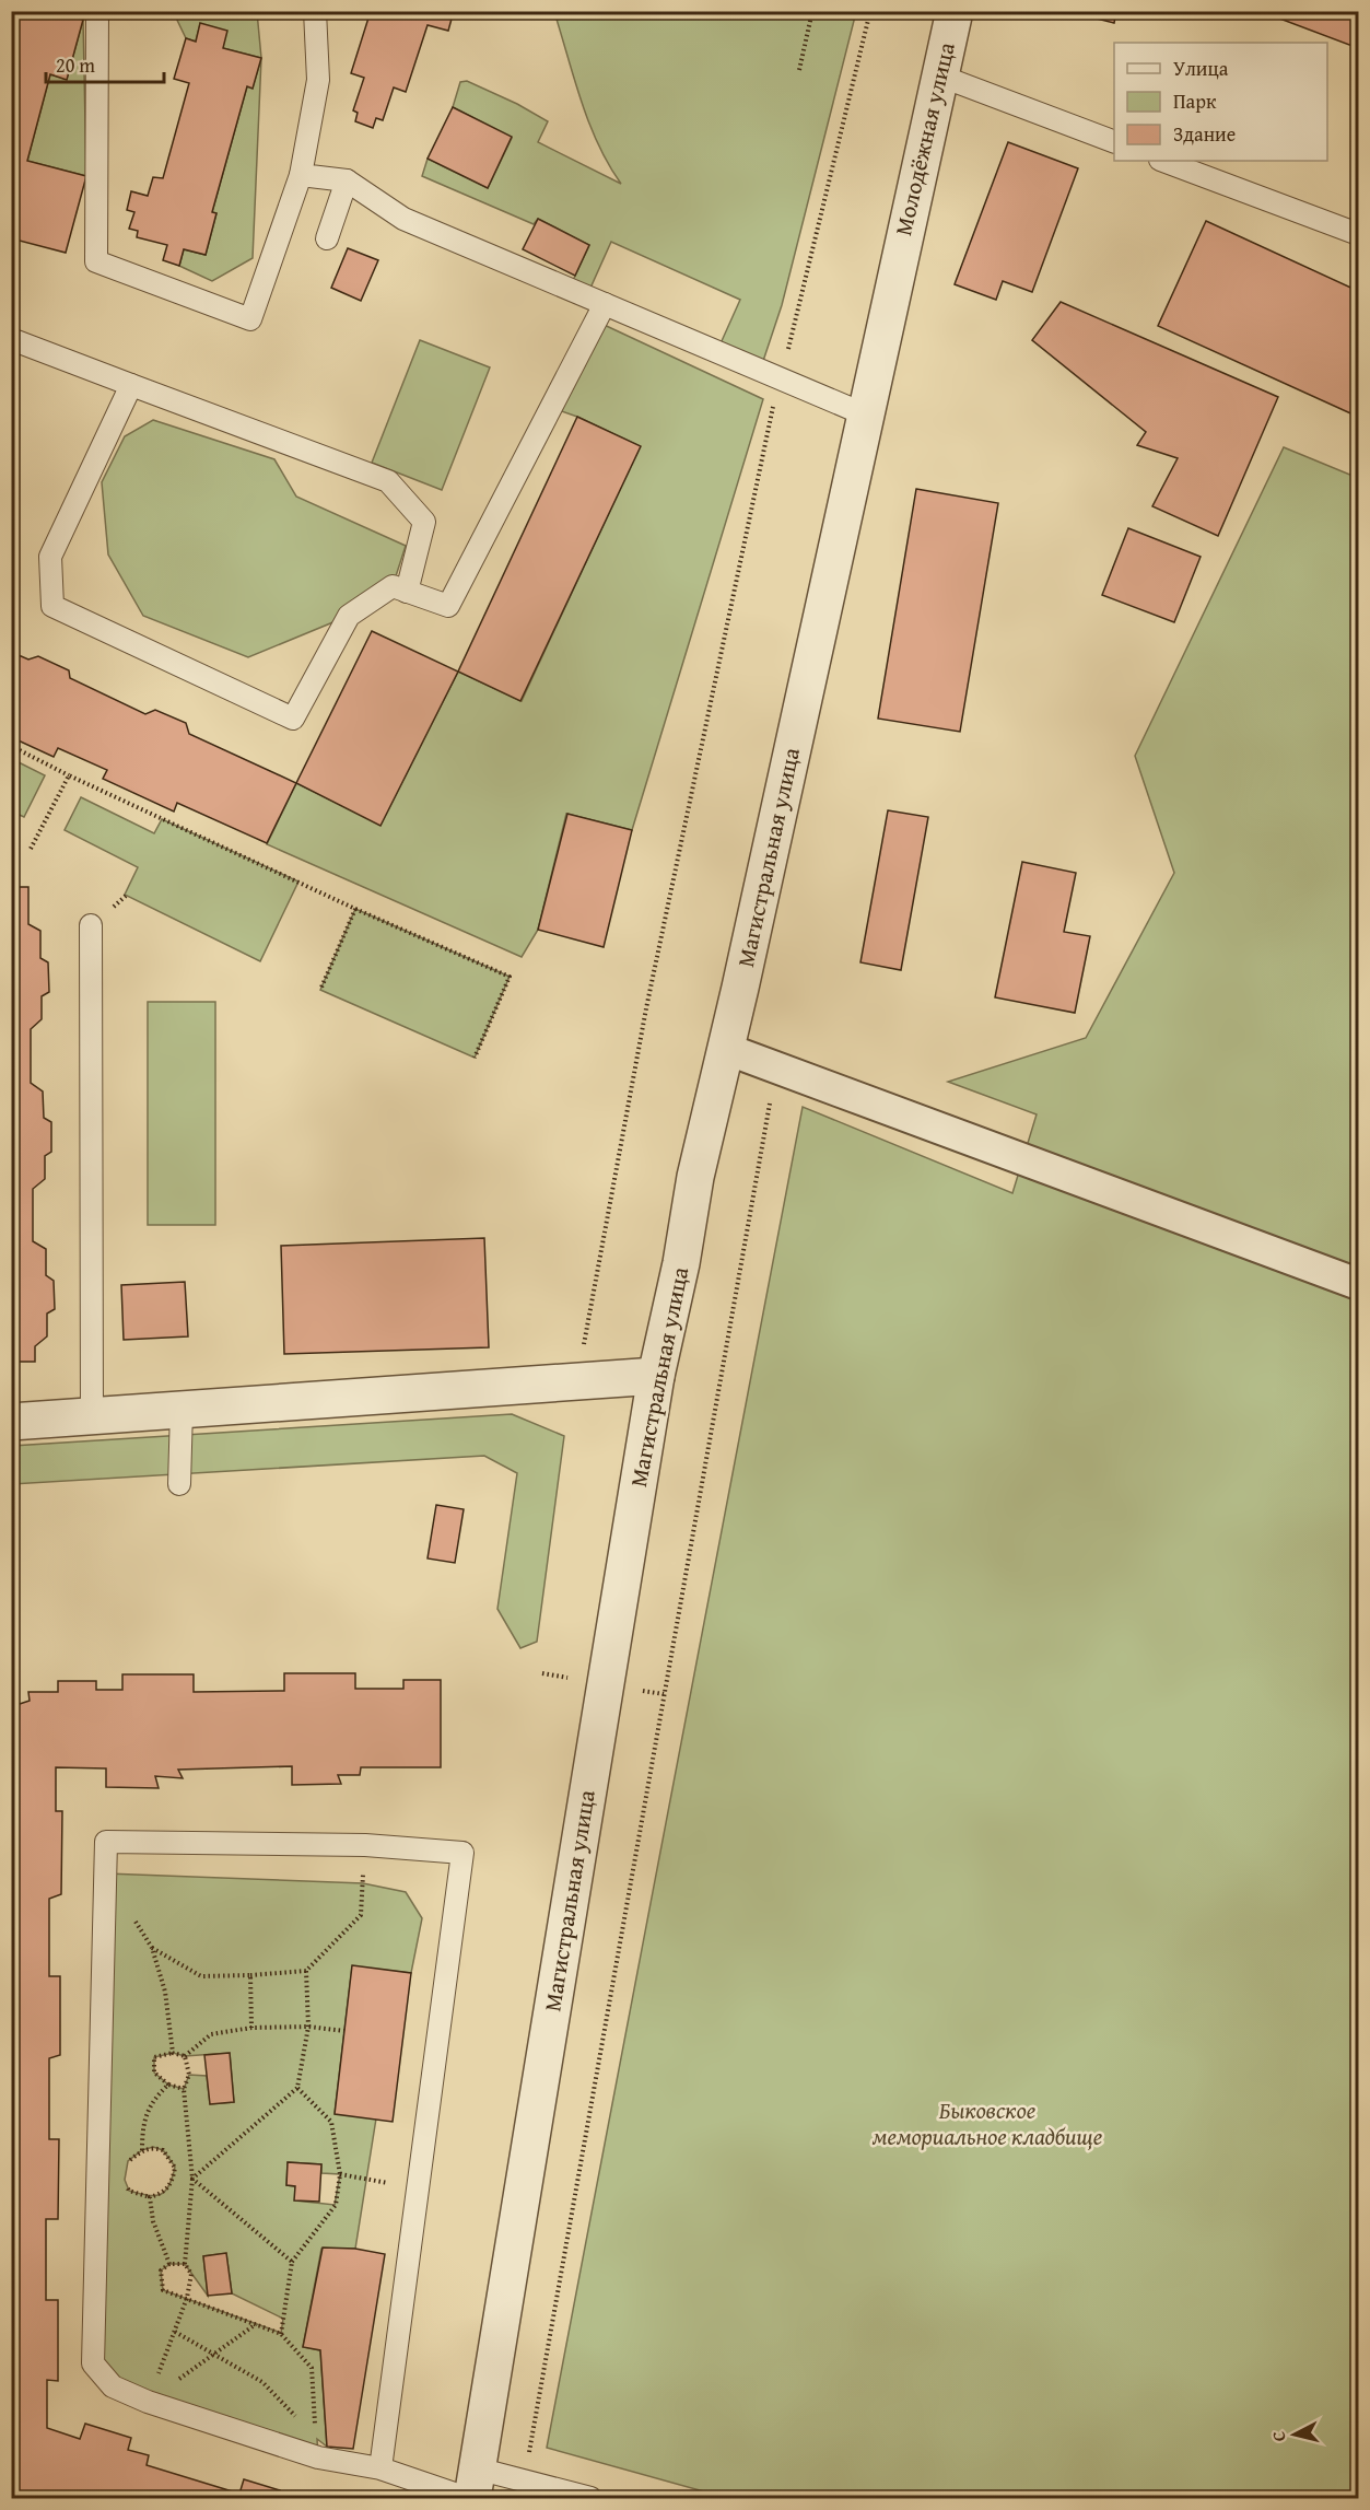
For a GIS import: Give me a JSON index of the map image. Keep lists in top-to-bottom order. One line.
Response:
{"streets":{"street":["Молодёжная улица","Магистральная улица"]},"crossings":[["Молодёжная улица","Магистральная улица"]],"parks":["Быковское мемориальное кладбище"],"legend":["Улица","Парк","Здание"],"scale_bar":"20 m","north":"left"}
